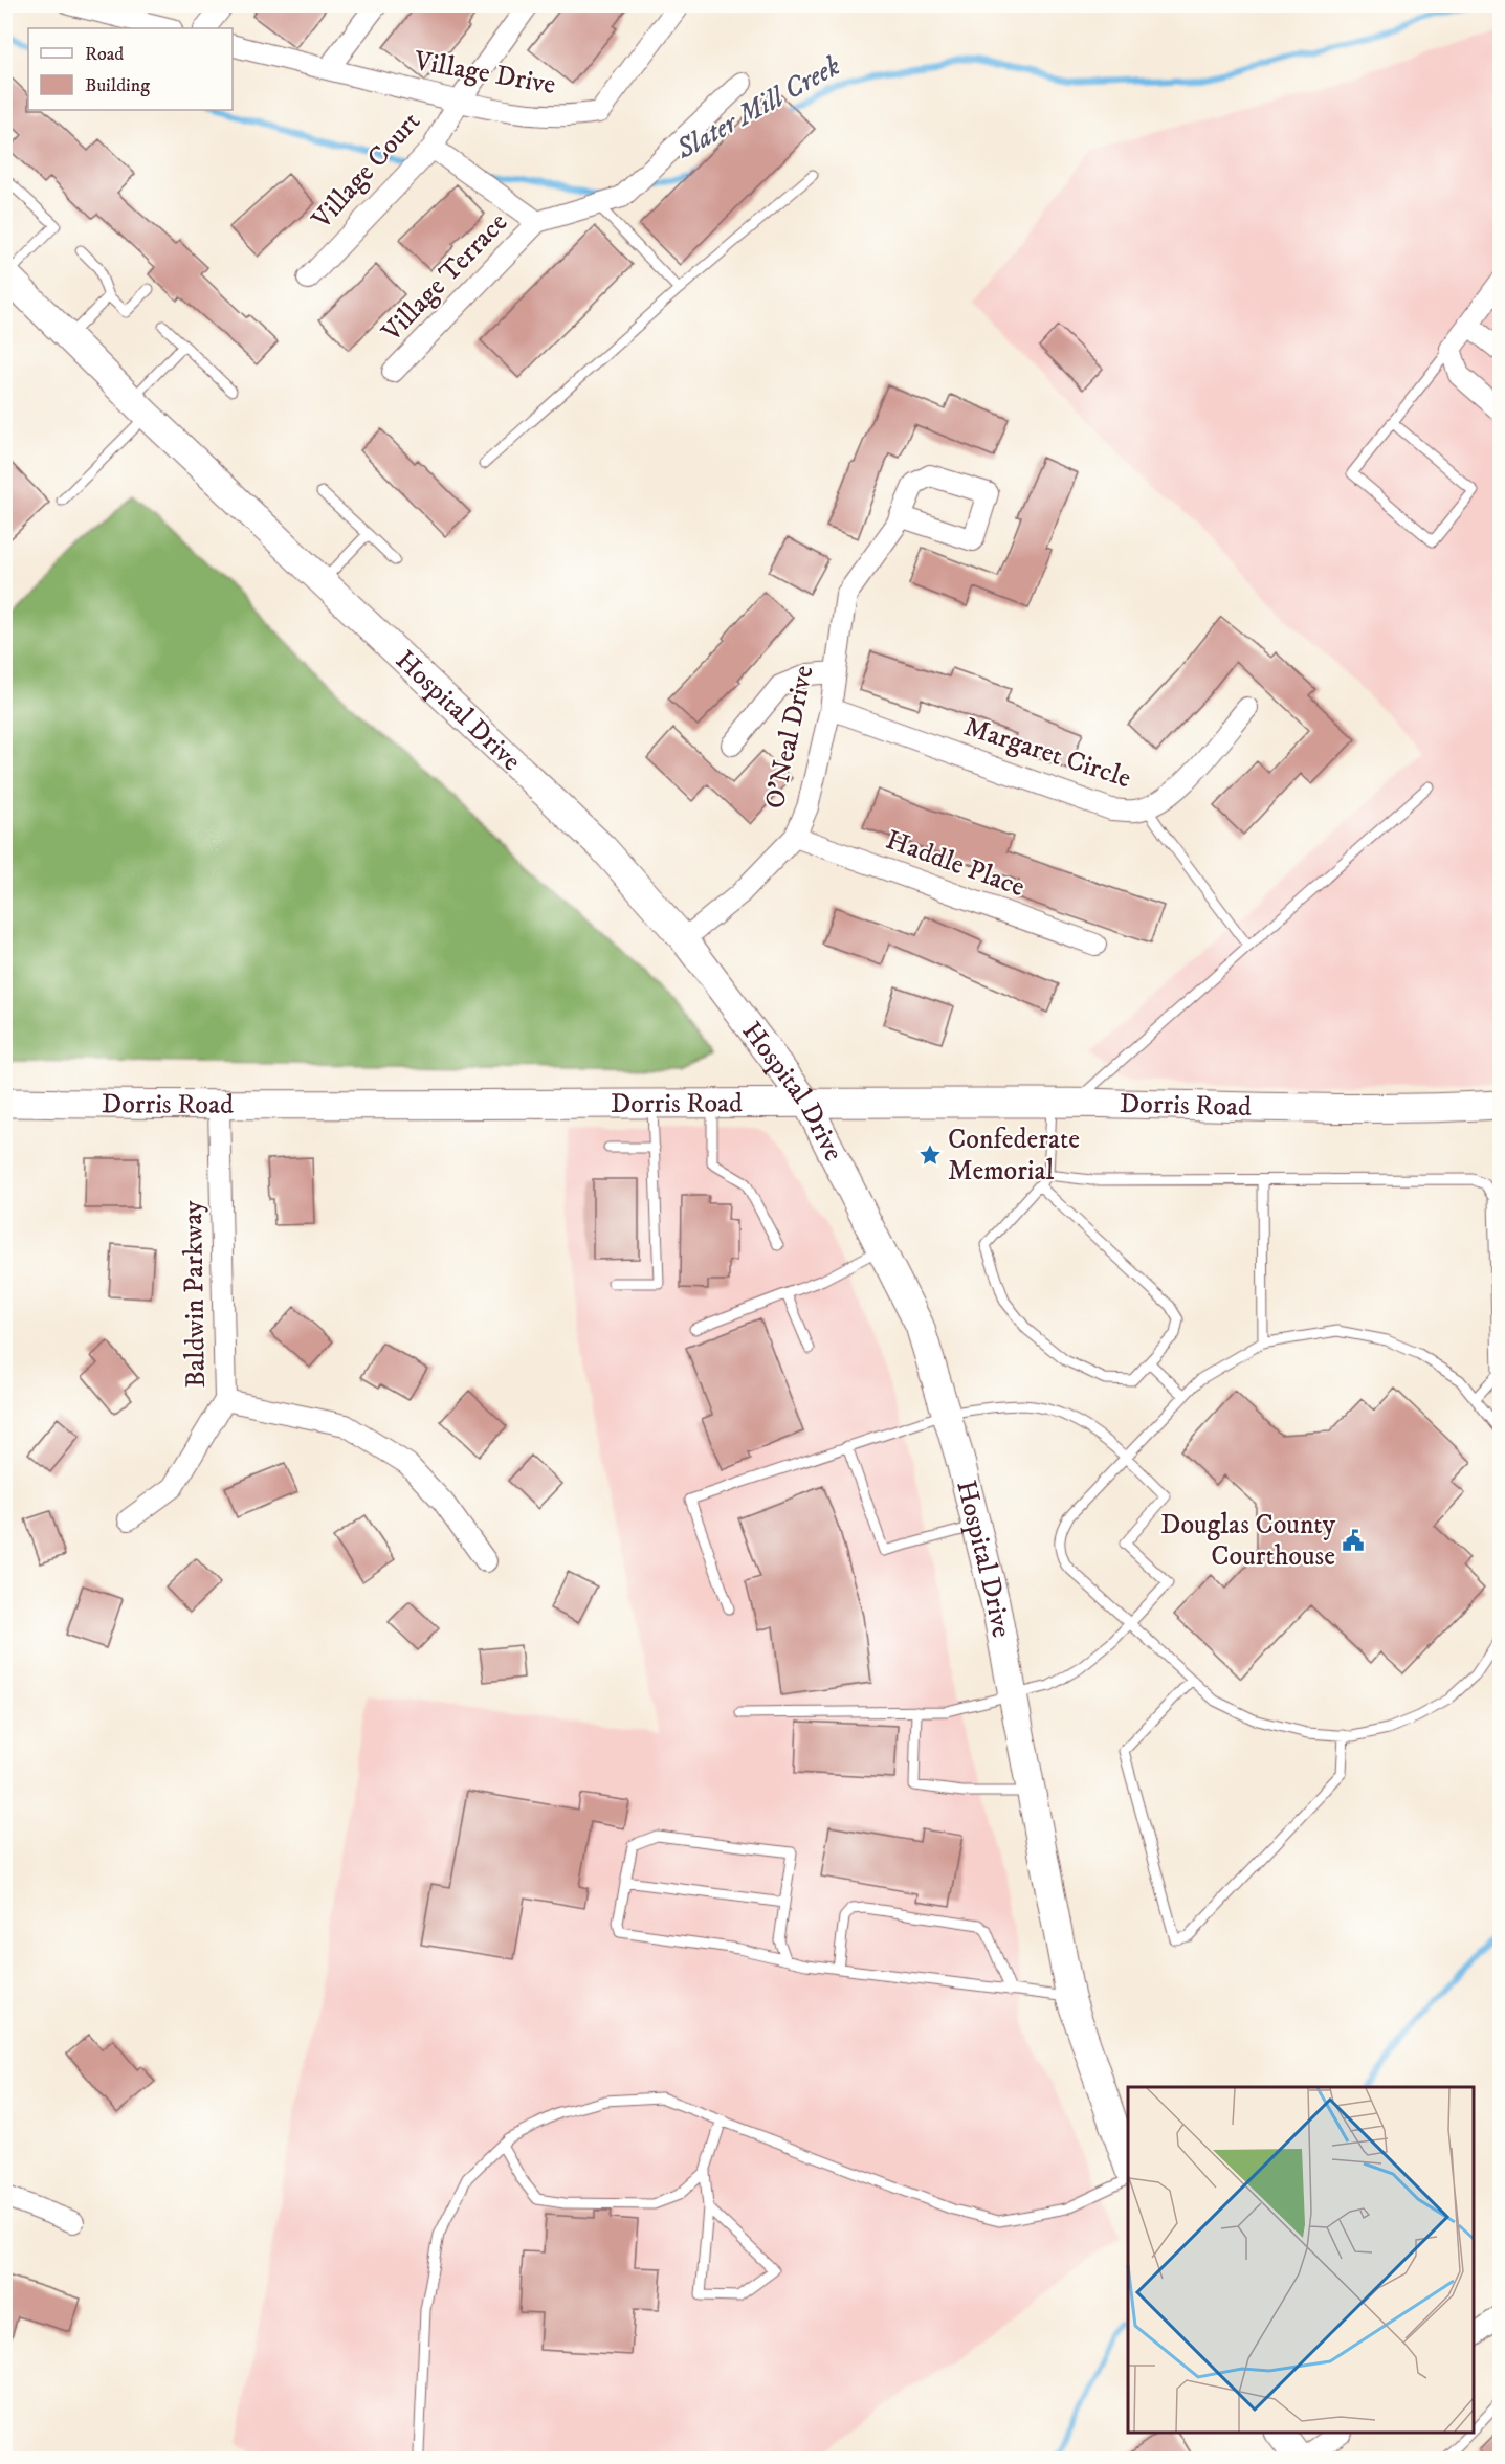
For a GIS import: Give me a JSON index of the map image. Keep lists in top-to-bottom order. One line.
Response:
{"streets":{"street":["Village Drive","Village Court","Village Terrace","Hospital Drive","O'Neal Drive","Margaret Circle","Haddle Place","Dorris Road","Baldwin Parkway"]},"crossings":[["Village Drive","Village Court"],["Village Court","Village Terrace"],["Hospital Drive","O'Neal Drive"],["Hospital Drive","Dorris Road"],["O'Neal Drive","Margaret Circle"],["O'Neal Drive","Haddle Place"],["Dorris Road","Baldwin Parkway"]],"water":["Slater Mill Creek"],"places":{"place":["Confederate Memorial"],"public building":["Douglas County Courthouse"]},"legend":["Road","Building"]}
